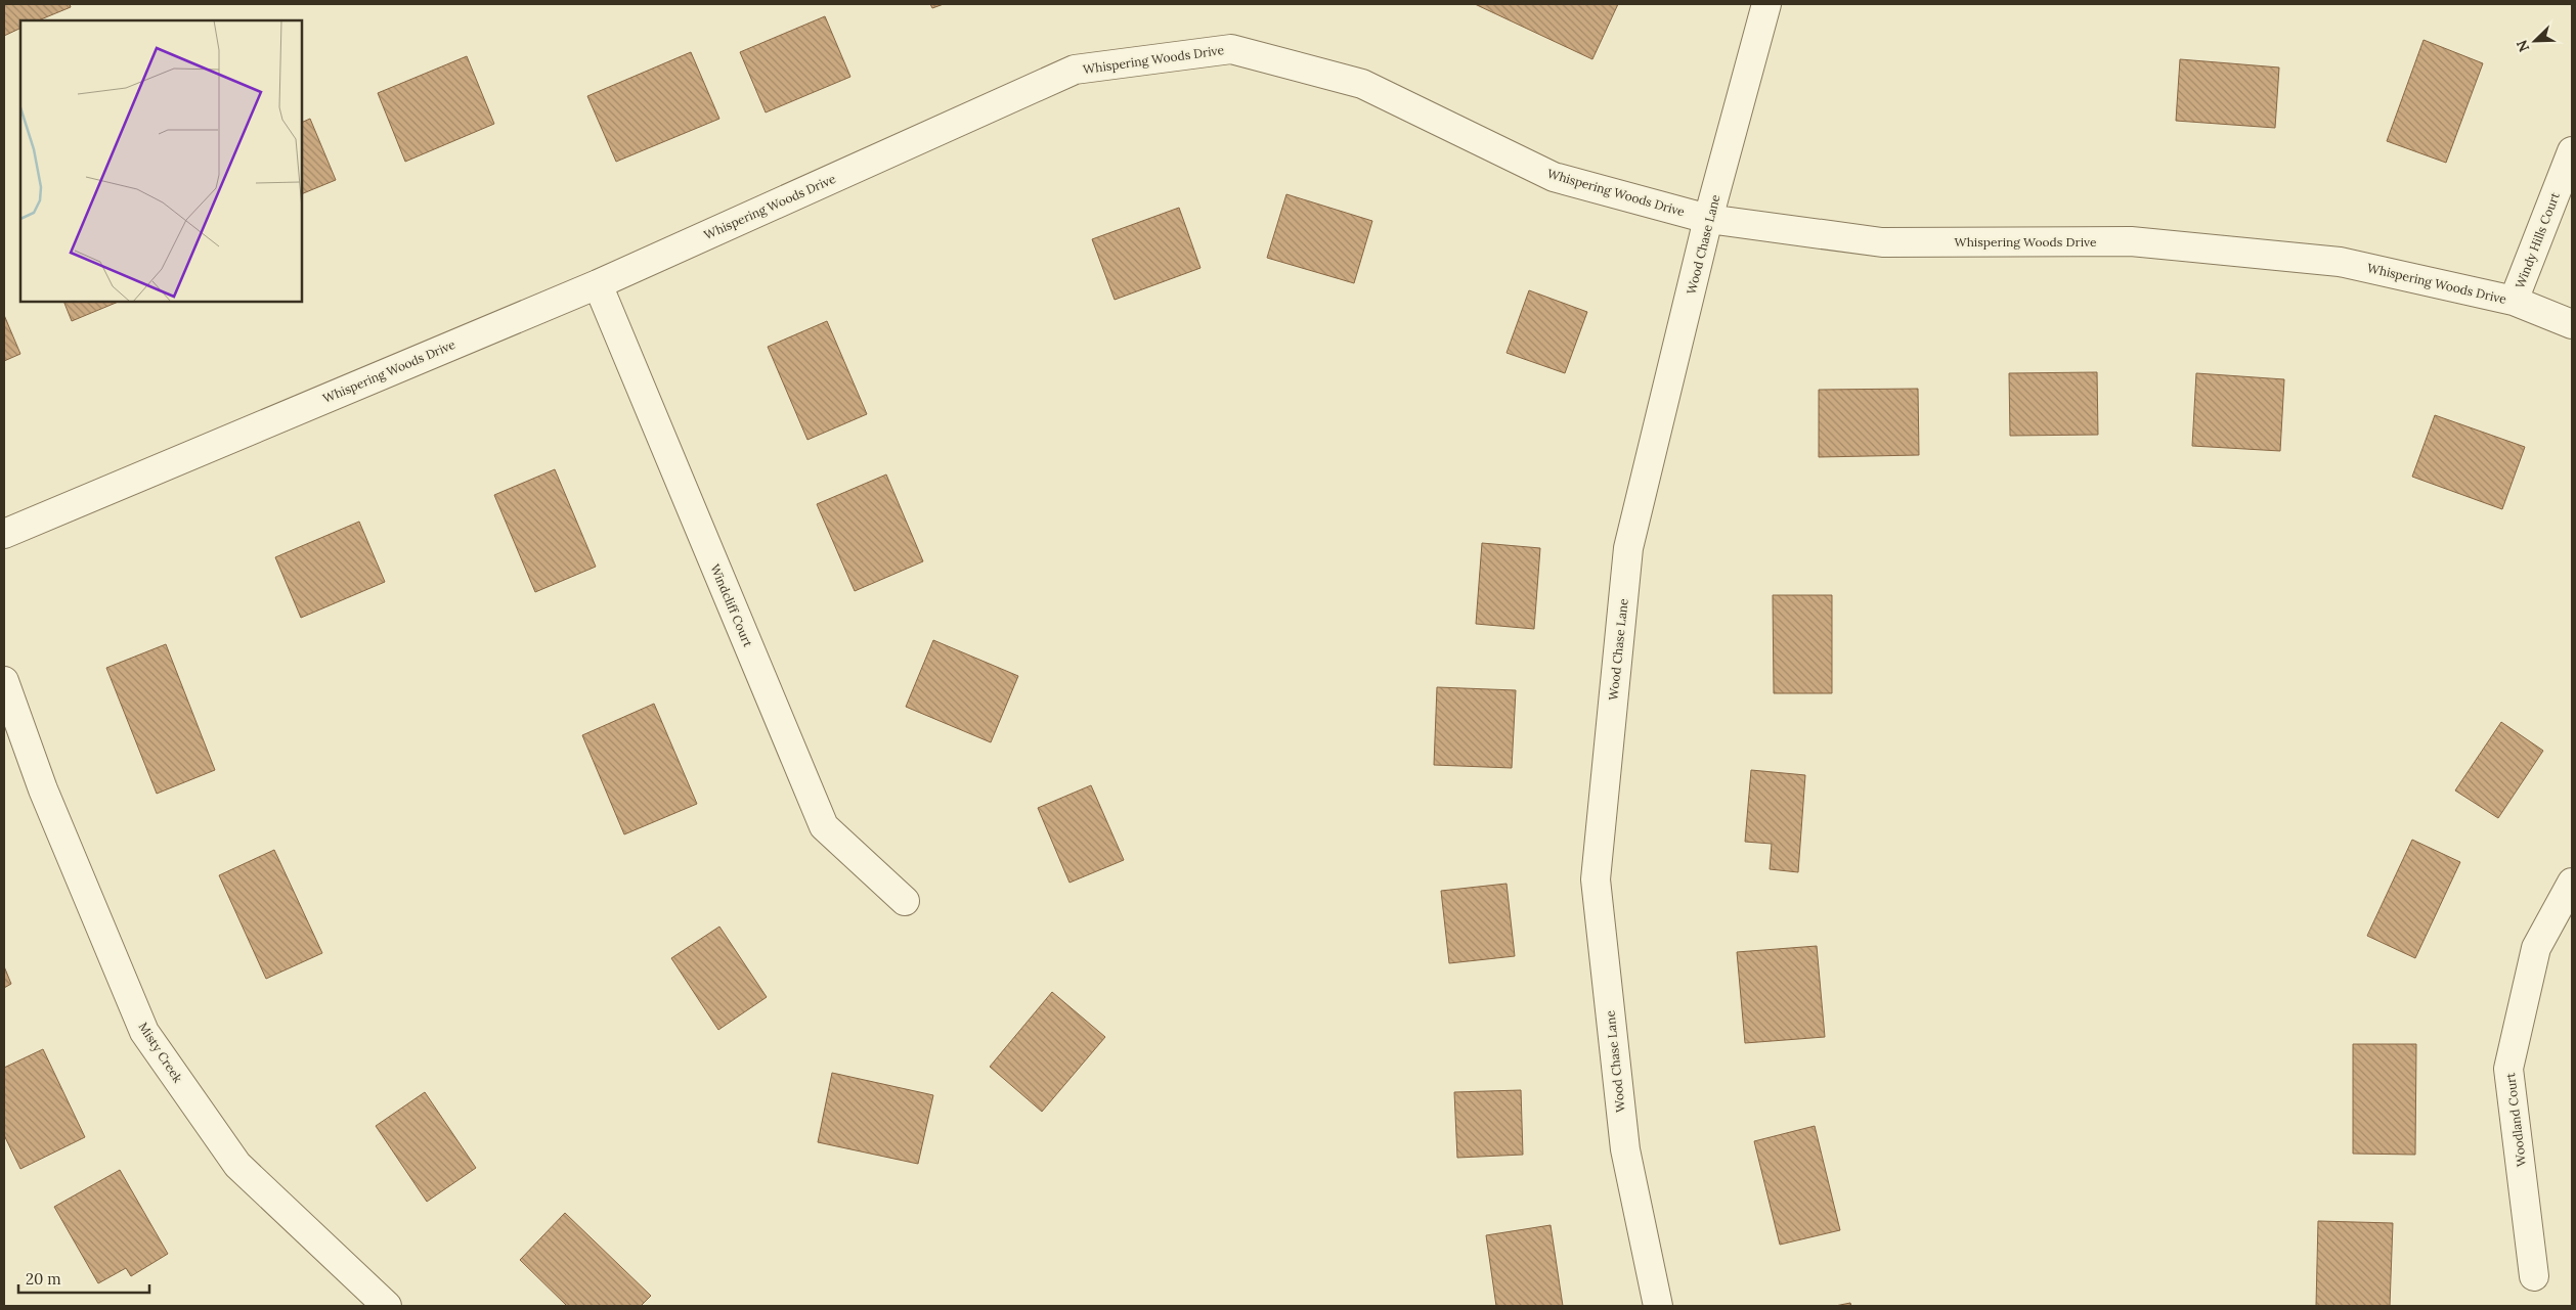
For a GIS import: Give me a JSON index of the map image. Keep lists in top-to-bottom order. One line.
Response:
{"streets":{"street":["Whispering Woods Drive","Windy Hills Court","Wood Chase Lane","Windcliff Court","Misty Creek","Woodland Court"]},"crossings":[["Whispering Woods Drive","Windy Hills Court"],["Whispering Woods Drive","Wood Chase Lane"],["Whispering Woods Drive","Windcliff Court"]],"scale_bar":"20 m","north":"bottom left"}
